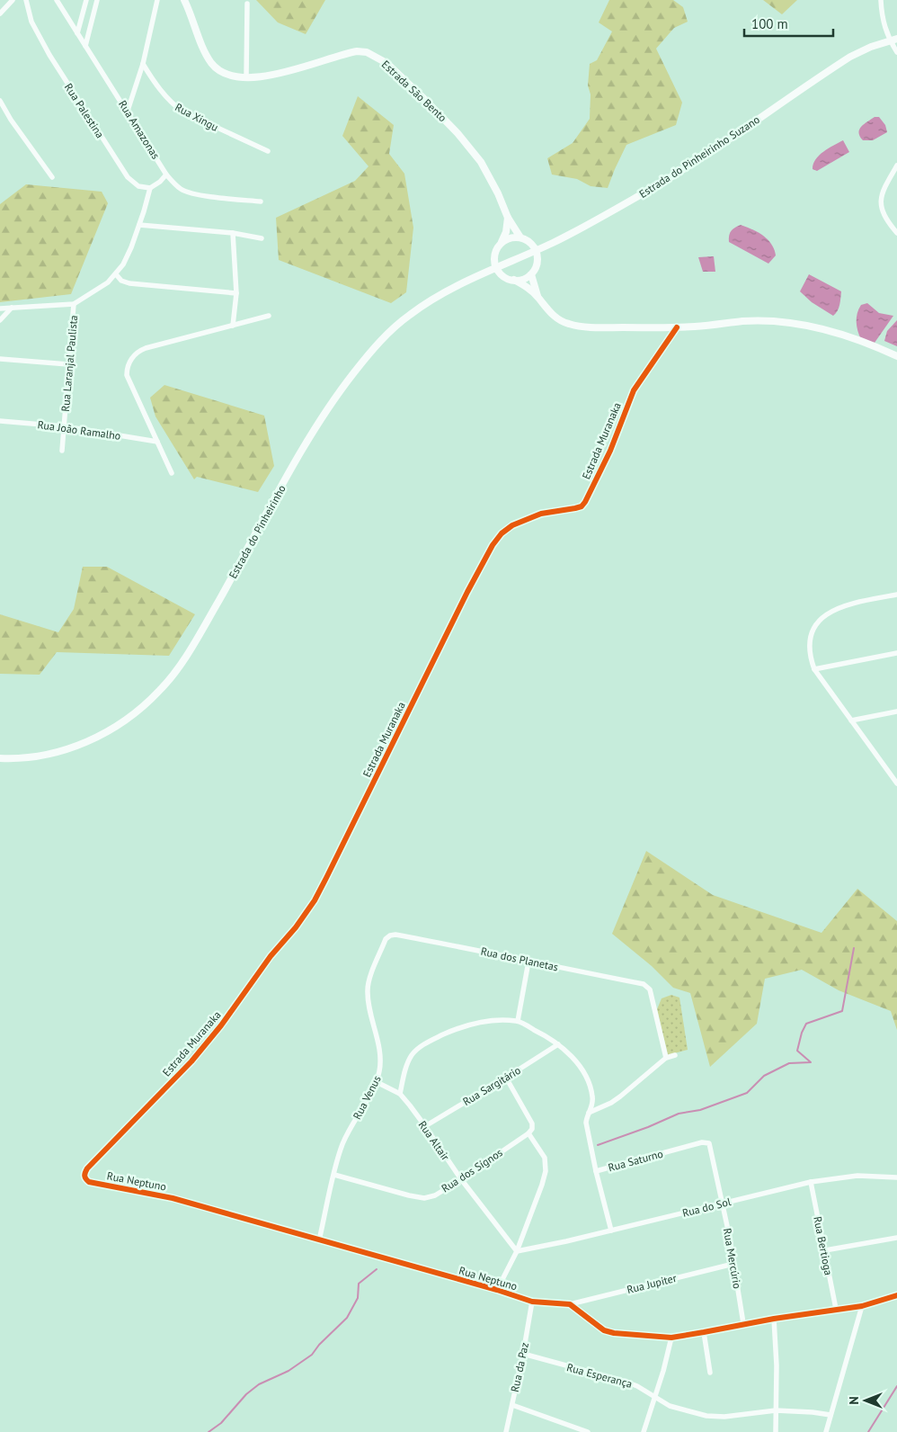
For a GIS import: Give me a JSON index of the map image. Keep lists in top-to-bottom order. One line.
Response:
{"streets":{"main road":["Estrada São Bento","Estrada do Pinheirinho Suzano","Estrada do Pinheirinho"],"street":["Rua Palestina","Rua Xingu","Rua Amazonas","Rua Laranjal Paulista","Rua João Ramalho","Estrada Muranaka","Rua dos Planetas","Rua Sargitário","Rua Venus","Rua Altair","Rua Saturno","Rua dos Sígnos","Rua Neptuno","Rua do Sol","Rua Bertioga","Rua Mercúrio","Rua Jupiter","Rua da Paz","Rua Esperança"]},"crossings":[["Estrada do Pinheirinho Suzano","Estrada do Pinheirinho"],["Rua Laranjal Paulista","Rua João Ramalho"],["Estrada Muranaka","Rua Neptuno"],["Rua dos Planetas","Rua Venus"],["Rua Sargitário","Rua Altair"],["Rua Sargitário","Rua Saturno"],["Rua Venus","Rua dos Sígnos"],["Rua Venus","Rua Neptuno"],["Rua Altair","Rua dos Sígnos"],["Rua Altair","Rua do Sol"],["Rua Saturno","Rua Mercúrio"],["Rua Neptuno","Rua Jupiter"],["Rua Neptuno","Rua da Paz"],["Rua do Sol","Rua Bertioga"],["Rua do Sol","Rua Mercúrio"],["Rua Mercúrio","Rua Jupiter"],["Rua da Paz","Rua Esperança"]],"scale_bar":"100 m","north":"left"}
